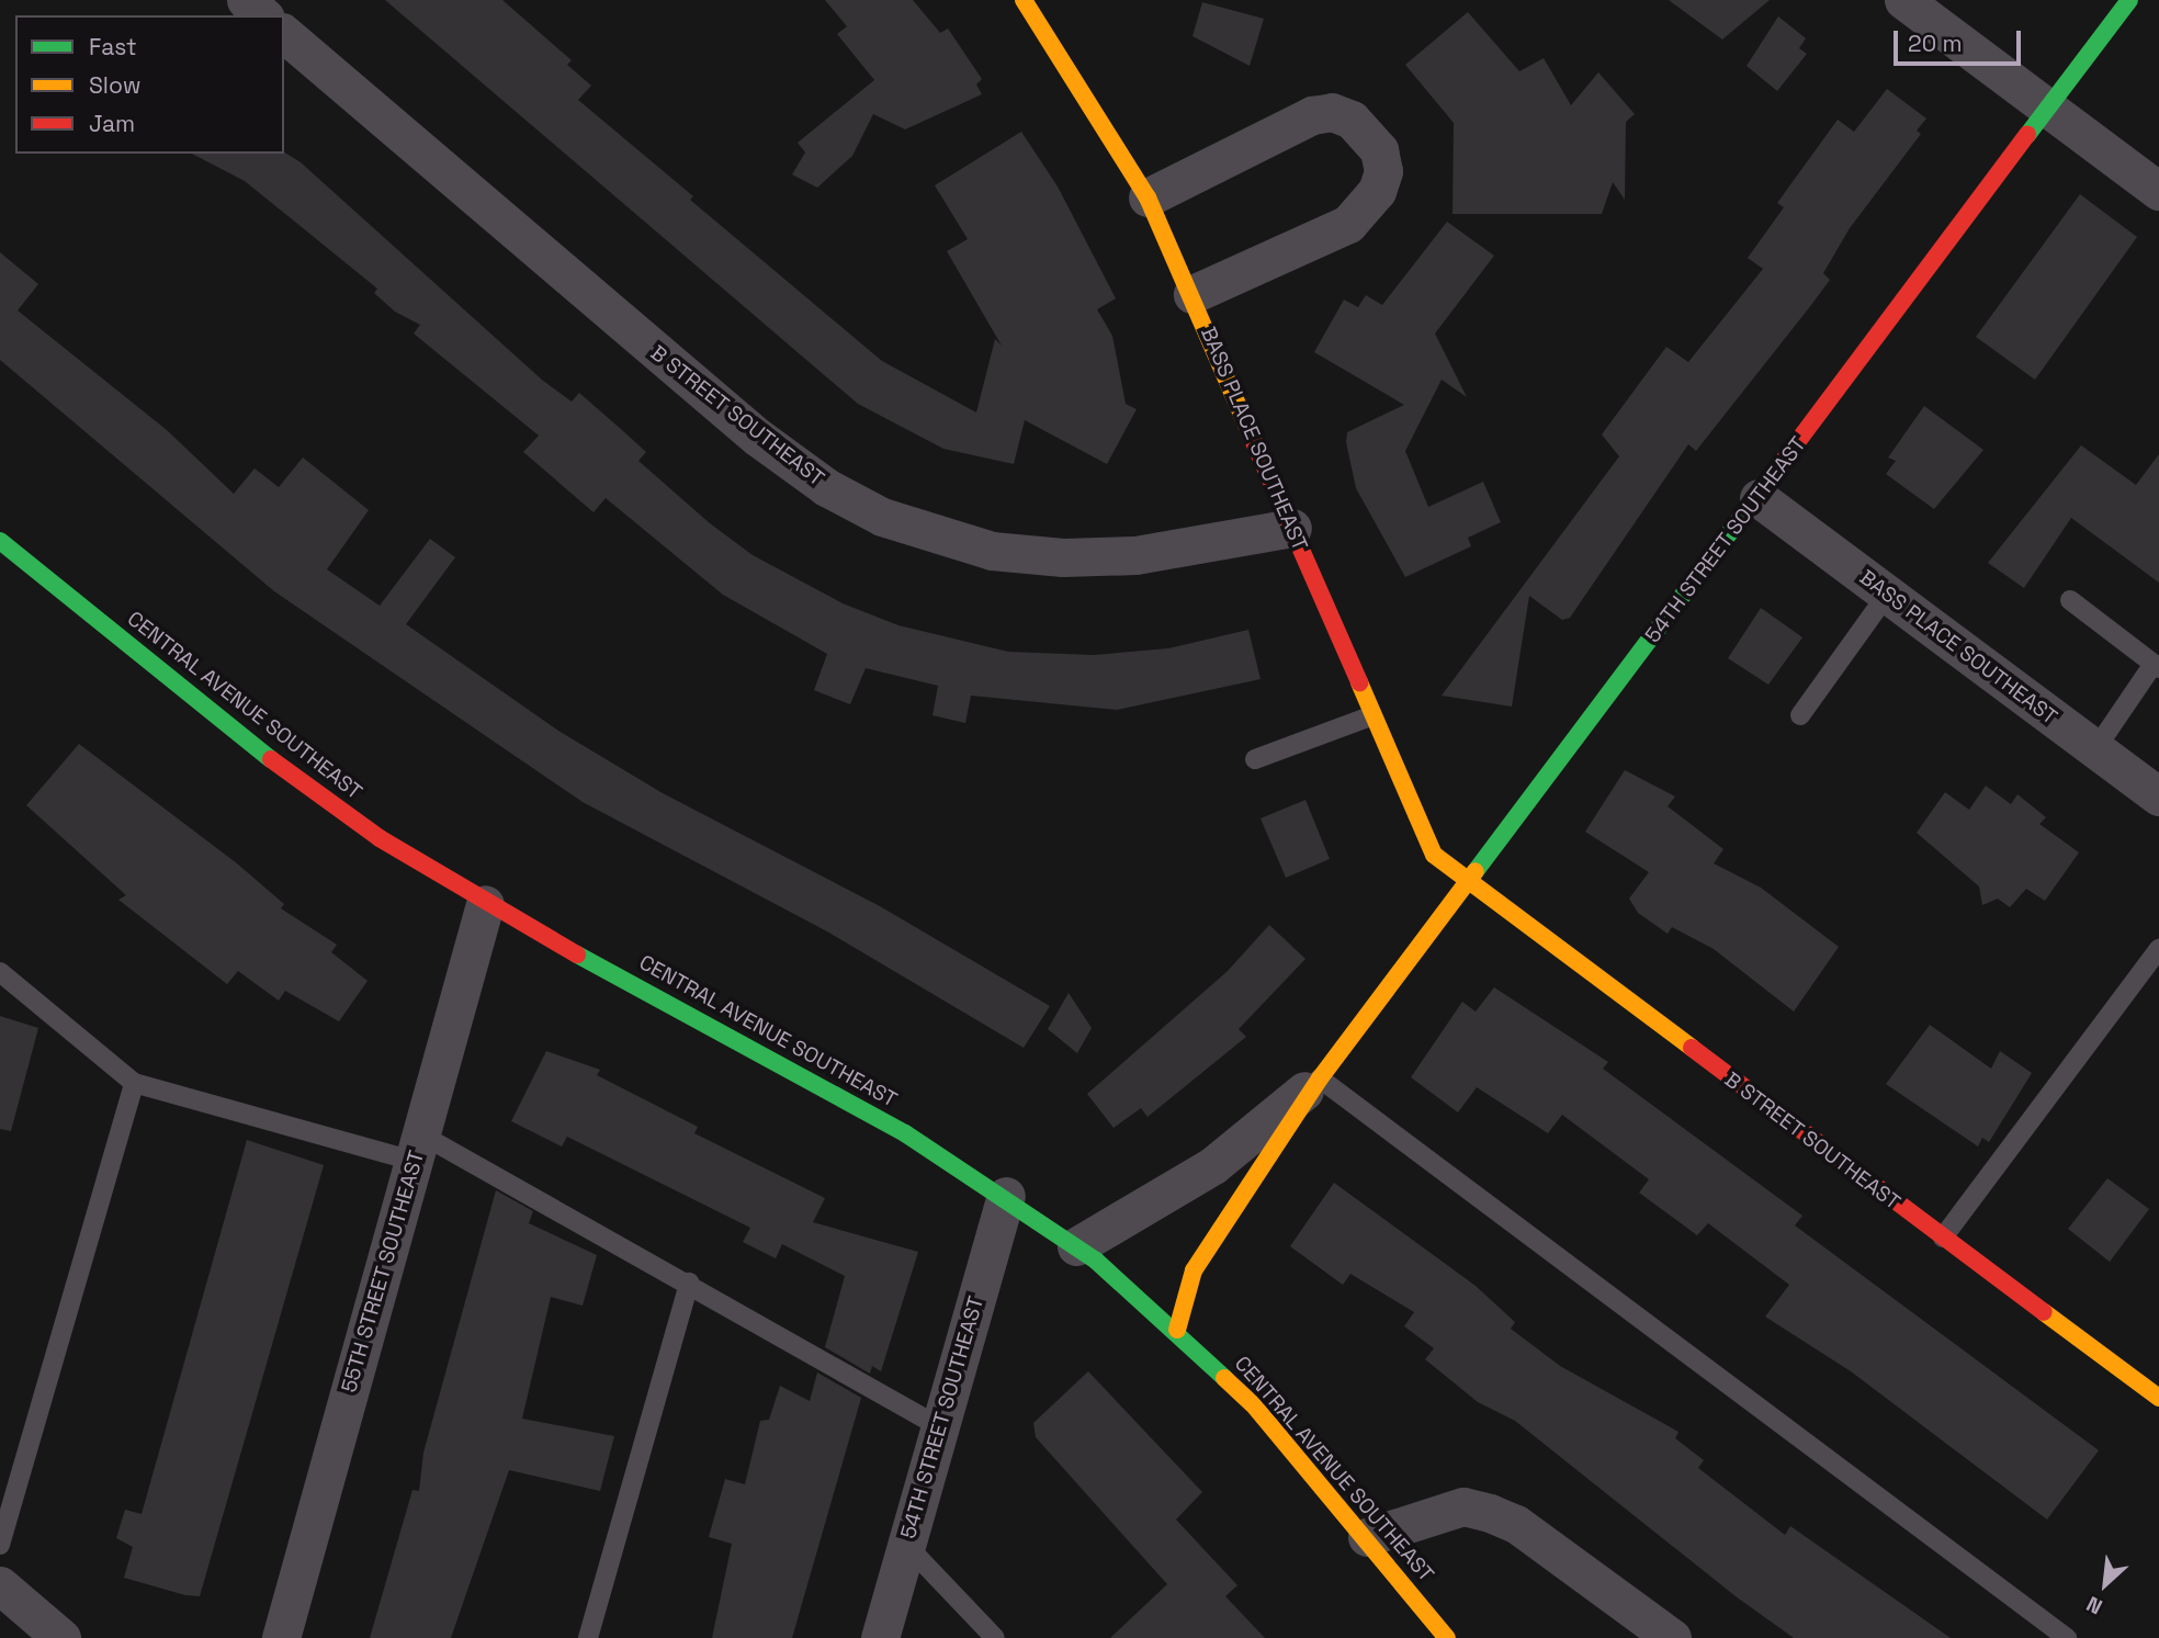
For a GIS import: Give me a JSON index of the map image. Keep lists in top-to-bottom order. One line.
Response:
{"streets":{"street":["B STREET SOUTHEAST","BASS PLACE SOUTHEAST","54TH STREET SOUTHEAST","CENTRAL AVENUE SOUTHEAST","55TH STREET SOUTHEAST"]},"crossings":[["B STREET SOUTHEAST","BASS PLACE SOUTHEAST"],["B STREET SOUTHEAST","54TH STREET SOUTHEAST"],["BASS PLACE SOUTHEAST","54TH STREET SOUTHEAST"],["54TH STREET SOUTHEAST","CENTRAL AVENUE SOUTHEAST"],["CENTRAL AVENUE SOUTHEAST","55TH STREET SOUTHEAST"]],"legend":["Fast","Slow","Jam"],"scale_bar":"20 m","north":"bottom left"}
